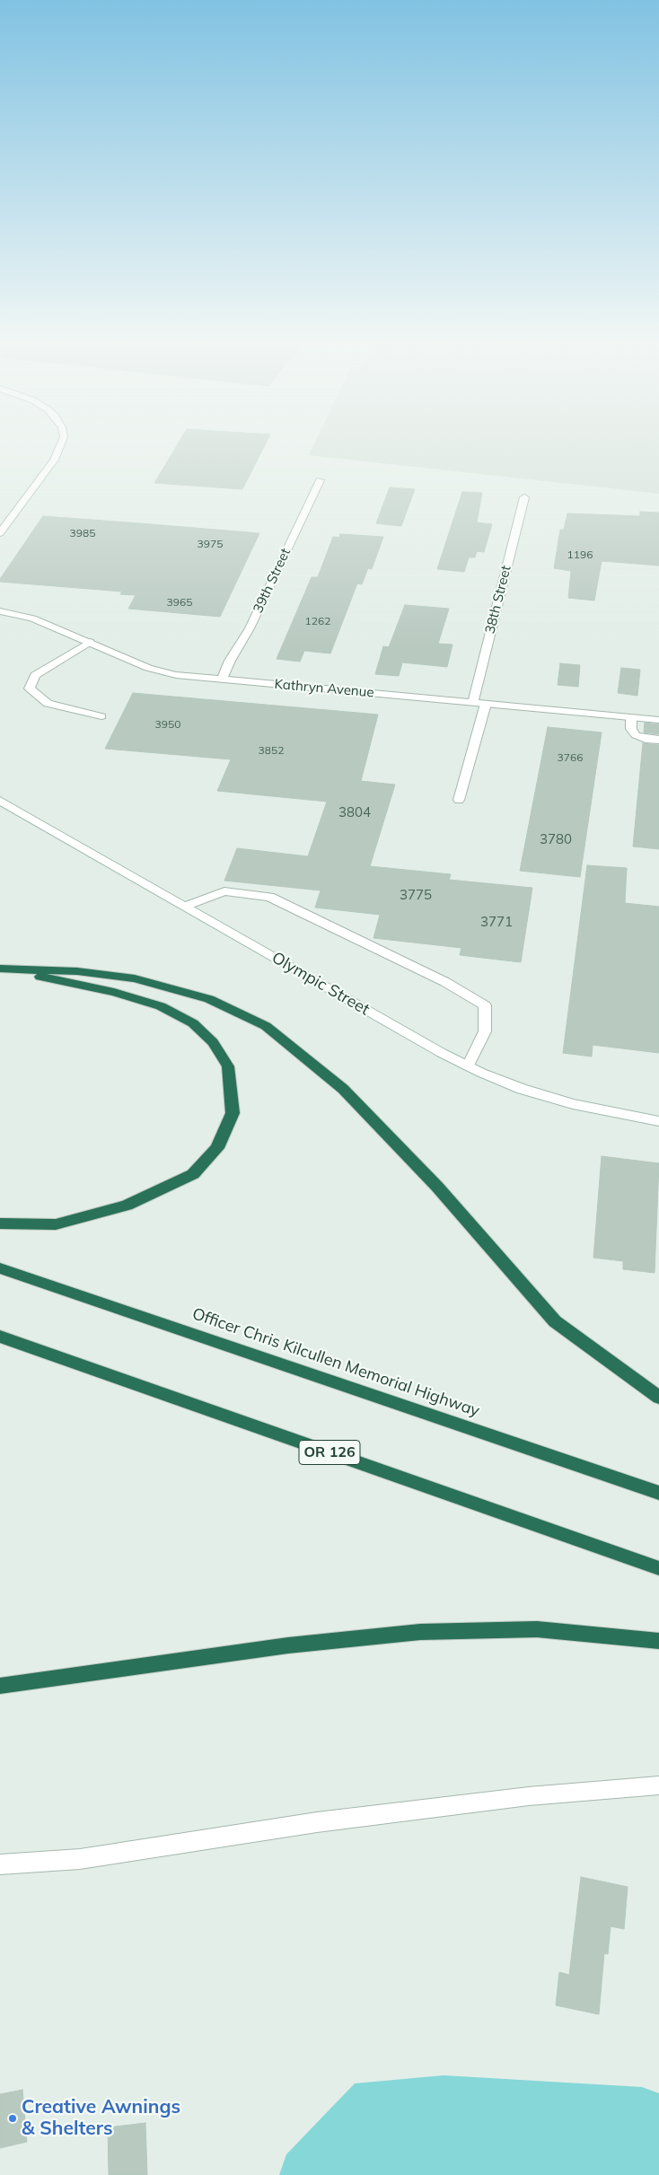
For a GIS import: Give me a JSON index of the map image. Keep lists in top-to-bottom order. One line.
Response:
{"streets":{"highway":["Officer Chris Kilcullen Memorial Highway","OR 126"],"street":["39th Street","38th Street","Kathryn Avenue","Olympic Street"]},"crossings":[["39th Street","Kathryn Avenue"],["38th Street","Kathryn Avenue"]],"places":["Creative Awnings & Shelters"],"house_numbers":["3985","3975","1196","3965","1262","3950","3852","3766","3804","3780","3775","3771"]}
